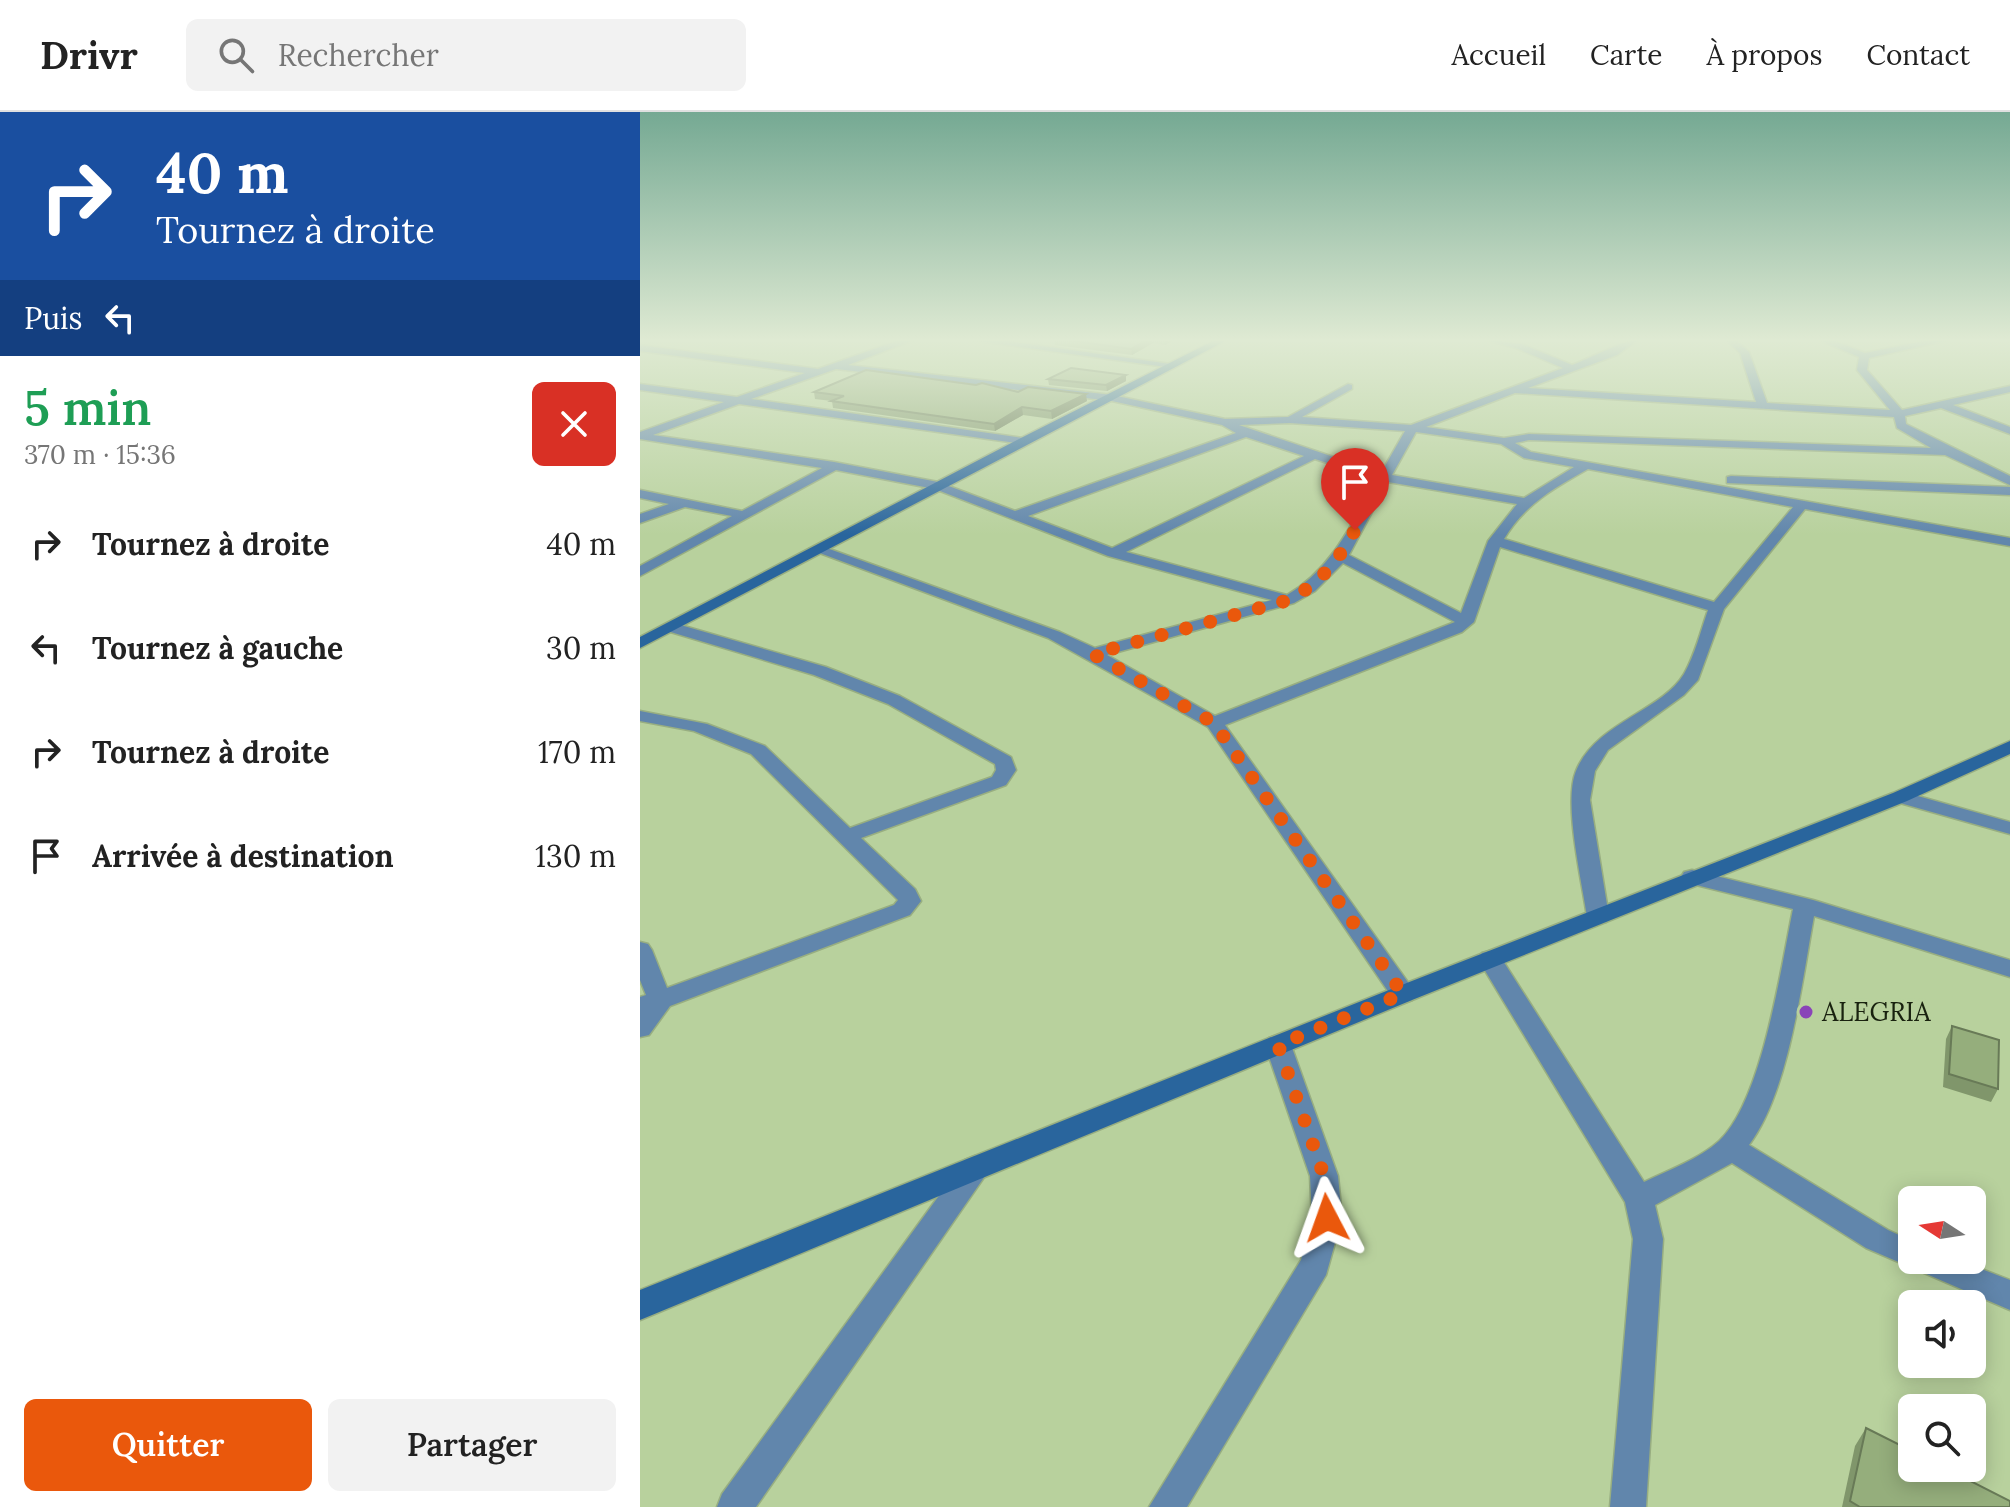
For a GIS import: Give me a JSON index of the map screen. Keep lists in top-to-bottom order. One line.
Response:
{"places":["ALEGRIA"],"north":"left","page":{"header":"Drivr","search":"Rechercher","nav":["Accueil","Carte","À propos","Contact"],"turn":["40 m","Tournez à droite"],"then":"Puis","heading":["5 min","370 m · 15:36"],"list":[{"name":"Tournez à droite","value":"40 m"},{"name":"Tournez à gauche","value":"30 m"},{"name":"Tournez à droite","value":"170 m"},{"name":"Arrivée à destination","value":"130 m"}],"buttons":["Quitter","Partager"]}}
